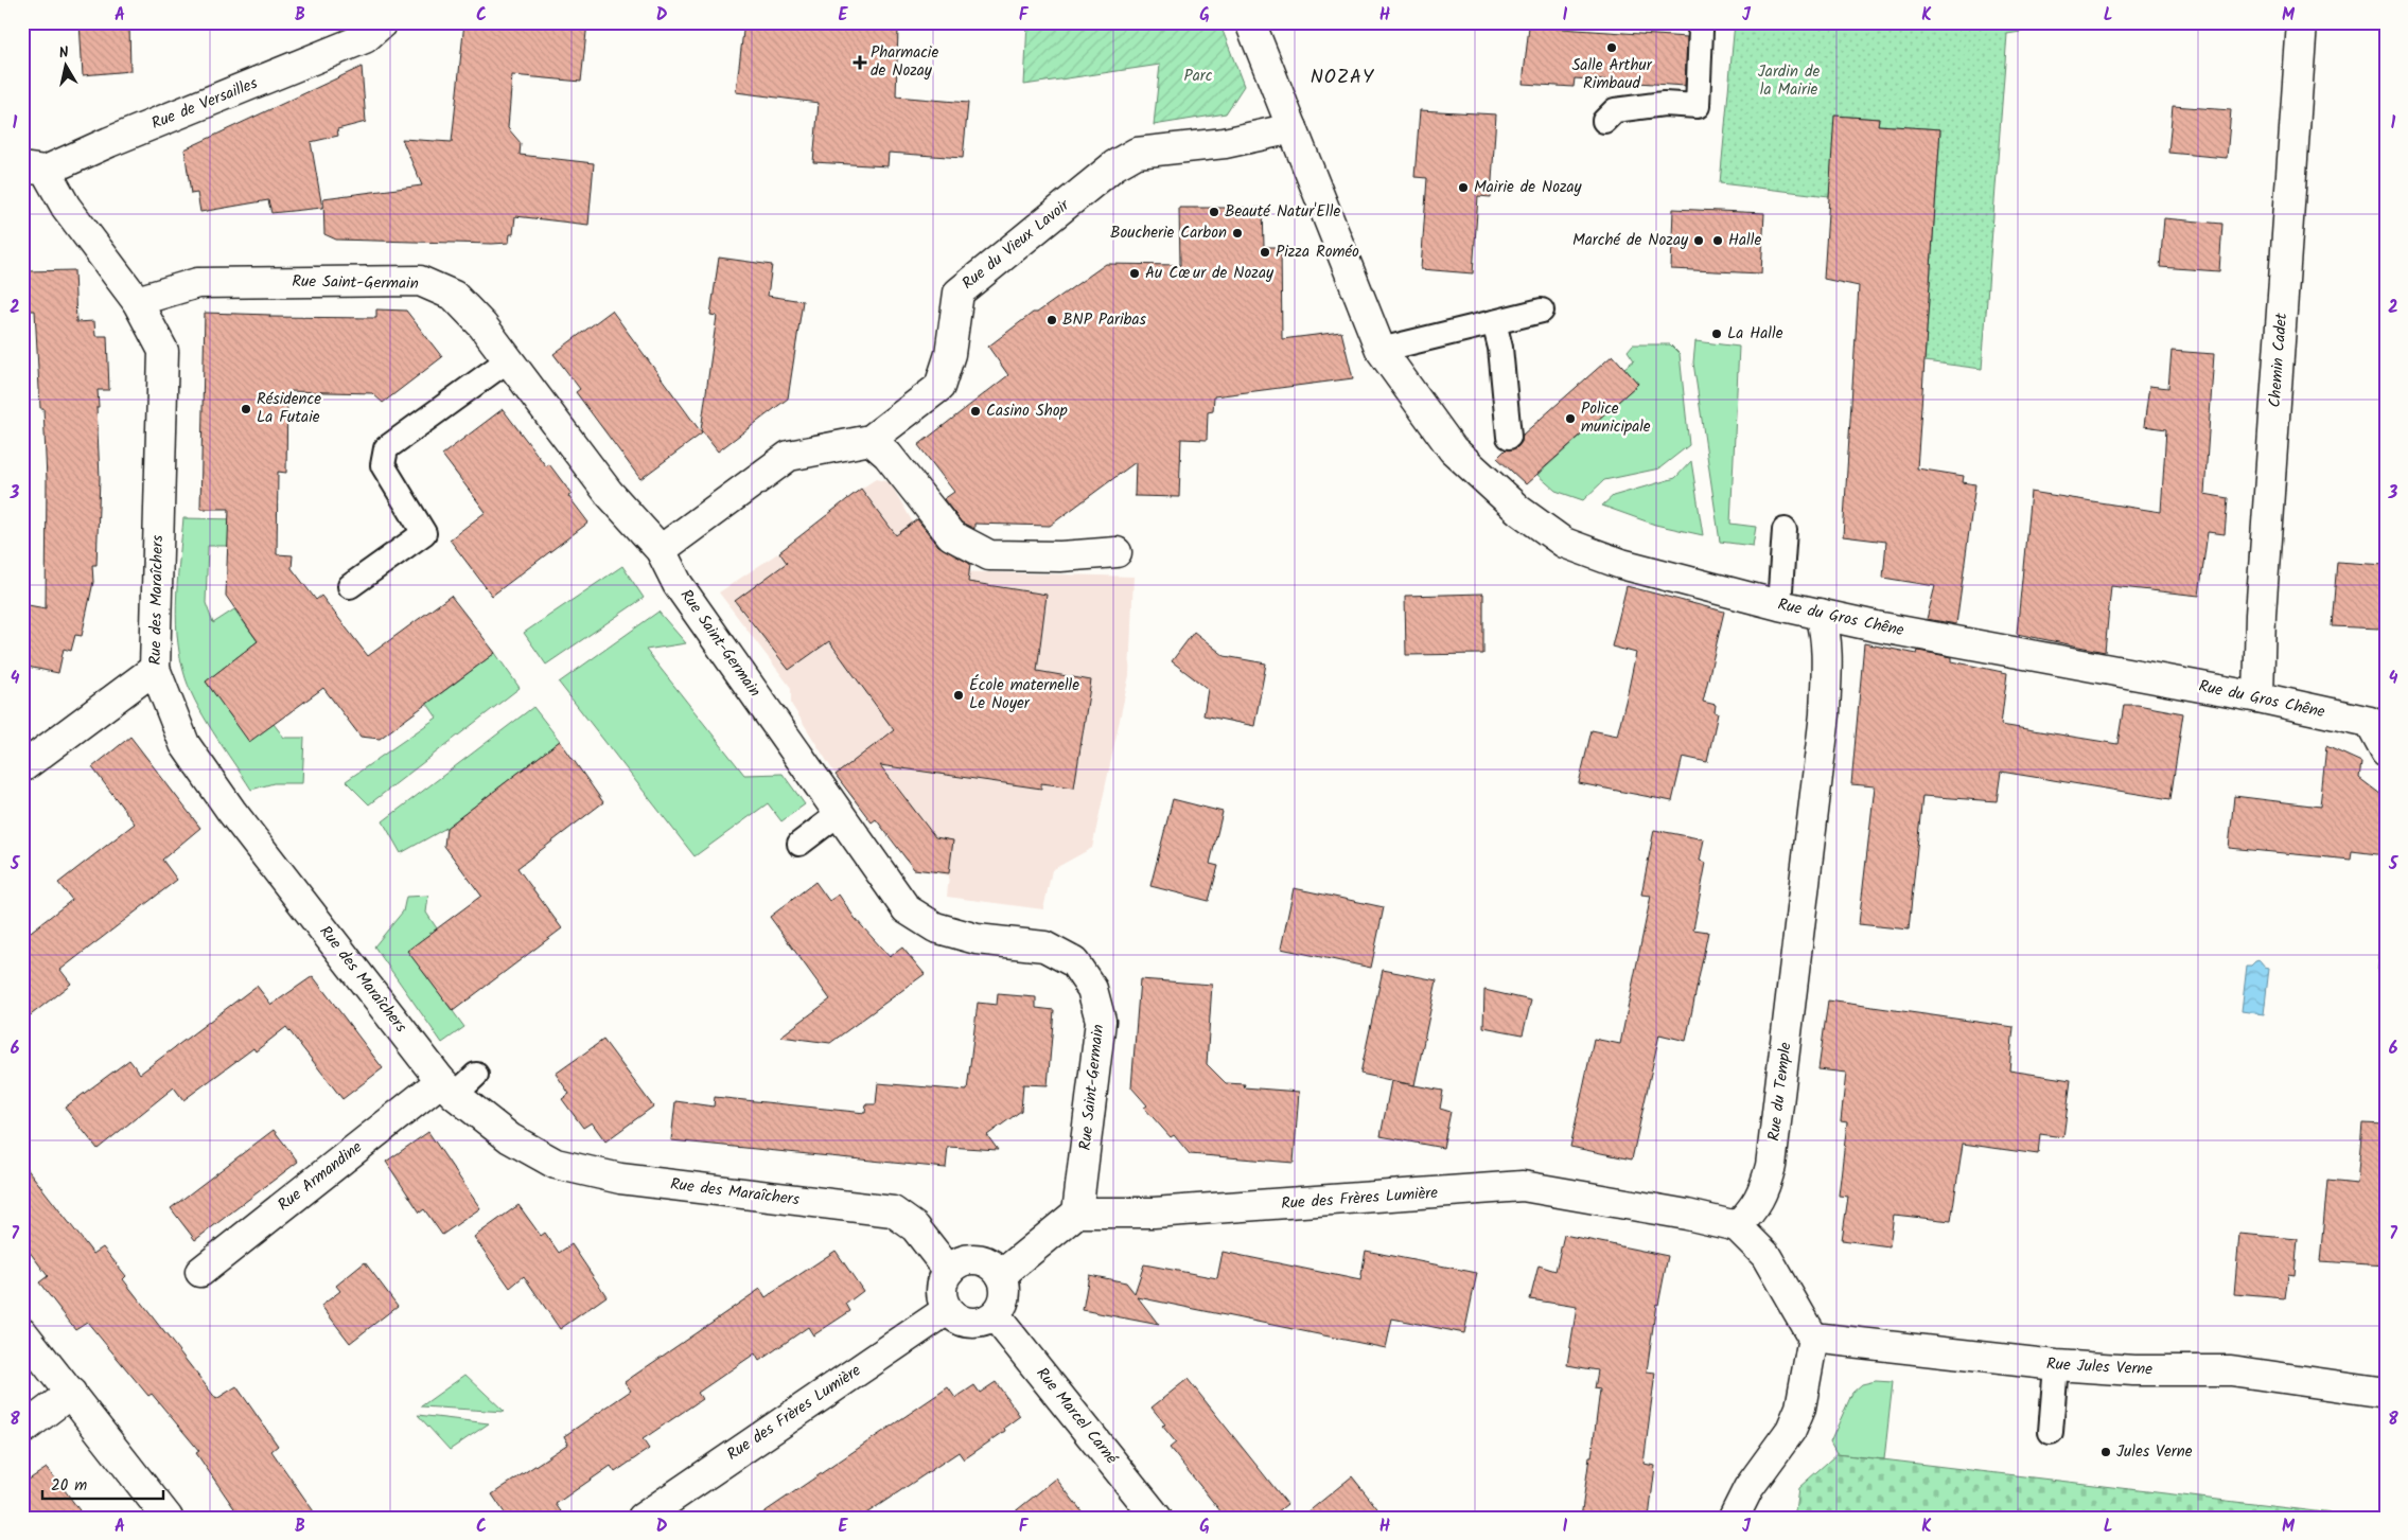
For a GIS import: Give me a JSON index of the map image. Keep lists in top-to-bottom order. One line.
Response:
{"streets":{"street":["Rue de Versailles","Rue du Vieux Lavoir","Rue Saint-Germain","Chemin Cadet","Rue des Maraîchers","Rue du Gros Chêne","Rue du Temple","Rue Armandine","Rue des Frères Lumière","Rue Jules Verne","Rue Marcel Carné"]},"crossings":[["Rue de Versailles","Rue des Maraîchers"],["Rue du Vieux Lavoir","Rue Saint-Germain"],["Rue du Vieux Lavoir","Rue du Gros Chêne"],["Rue Saint-Germain","Rue des Maraîchers"],["Rue Saint-Germain","Rue des Frères Lumière"],["Chemin Cadet","Rue du Gros Chêne"],["Rue des Maraîchers","Rue Armandine"],["Rue des Maraîchers","Rue des Frères Lumière"],["Rue des Maraîchers","Rue Marcel Carné"],["Rue du Gros Chêne","Rue du Temple"],["Rue du Temple","Rue des Frères Lumière"],["Rue des Frères Lumière","Rue Marcel Carné"]],"districts":["NOZAY"],"parks":["Jardin de la Mairie","Parc"],"places":{"other":["Salle Arthur Rimbaud","Mairie de Nozay","Beauté Natur'Elle","Boucherie Carbon","Marché de Nozay","Halle","Pizza Roméo","Au Cœur de Nozay","BNP Paribas","La Halle","Résidence La Futaie","Casino Shop","Police municipale","École maternelle Le Noyer","Jules Verne"],"health":["Pharmacie de Nozay"]},"scale_bar":"20 m","north":"top","grid":{"columns":["A","B","C","D","E","F","G","H","I","J","K","L","M"],"rows":["1","2","3","4","5","6","7","8"]}}
